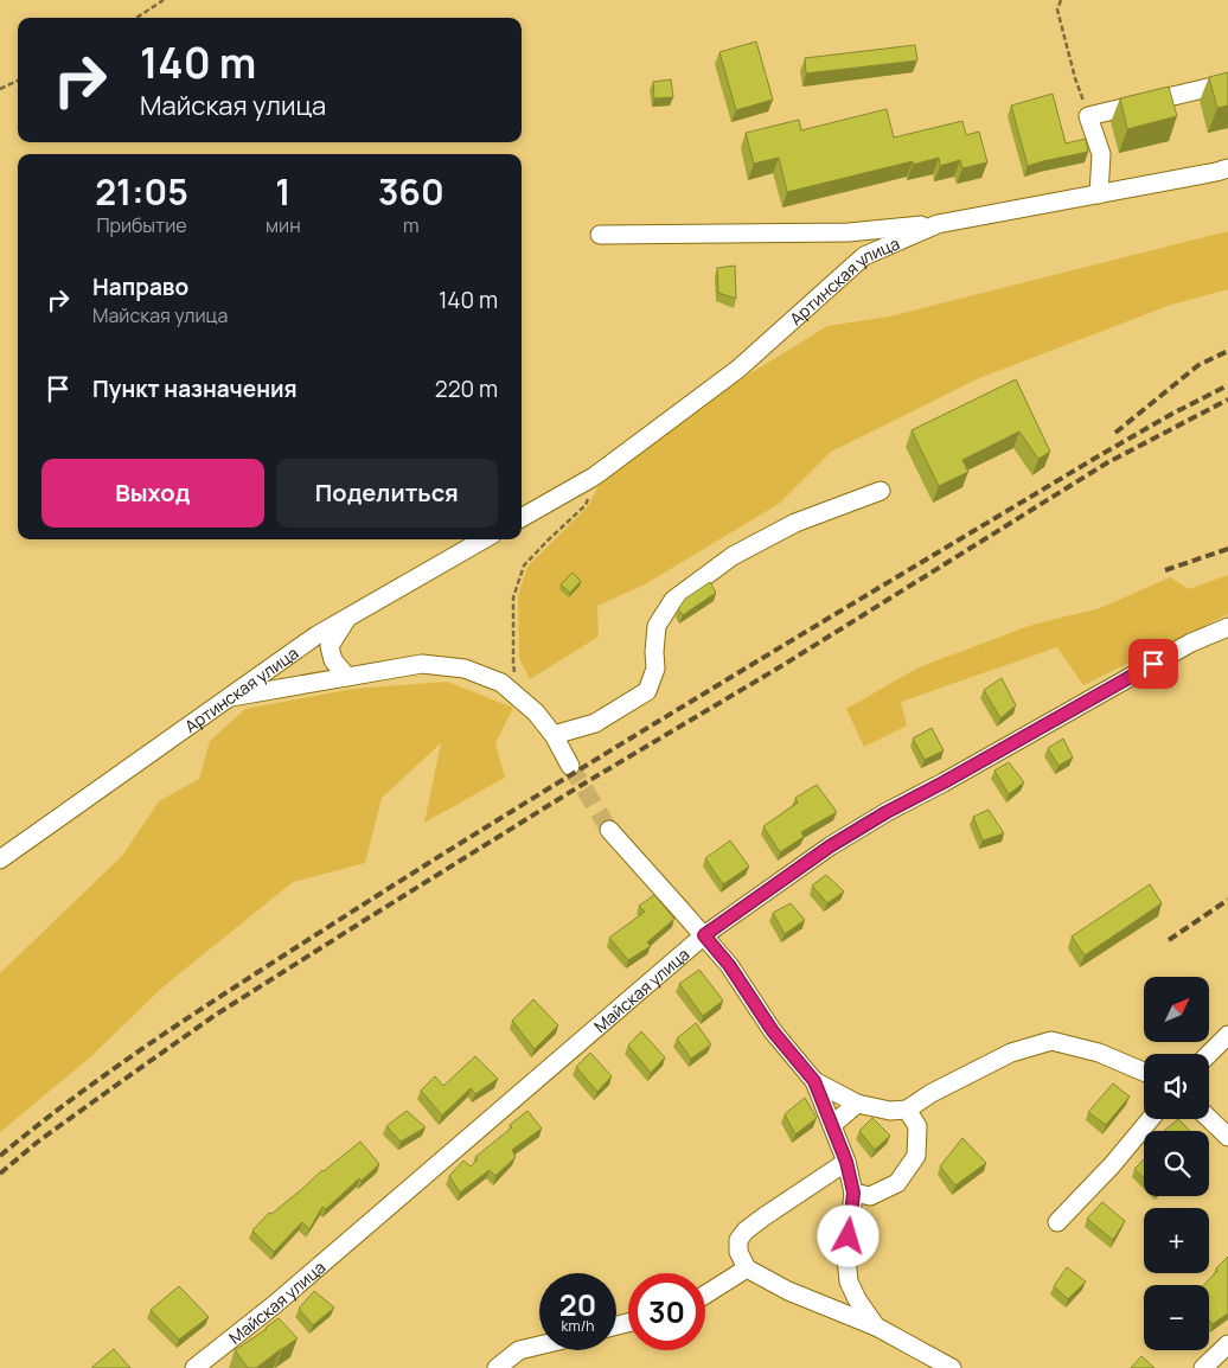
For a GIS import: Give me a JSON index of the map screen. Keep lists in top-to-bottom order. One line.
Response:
{"streets":{"street":["Артинская улица","Майская улица"]},"north":"top right","page":{"turn":["140 m","Майская улица"],"eta":["21:05","Прибытие","1","мин","360","m"],"list":[{"name":"Направо","note":"Майская улица","value":"140 m"},{"name":"Пункт назначения","value":"220 m"}],"buttons":["Выход","Поделиться"],"map_buttons":["+","−"],"speed":"20 km/h","limit":"30"}}
